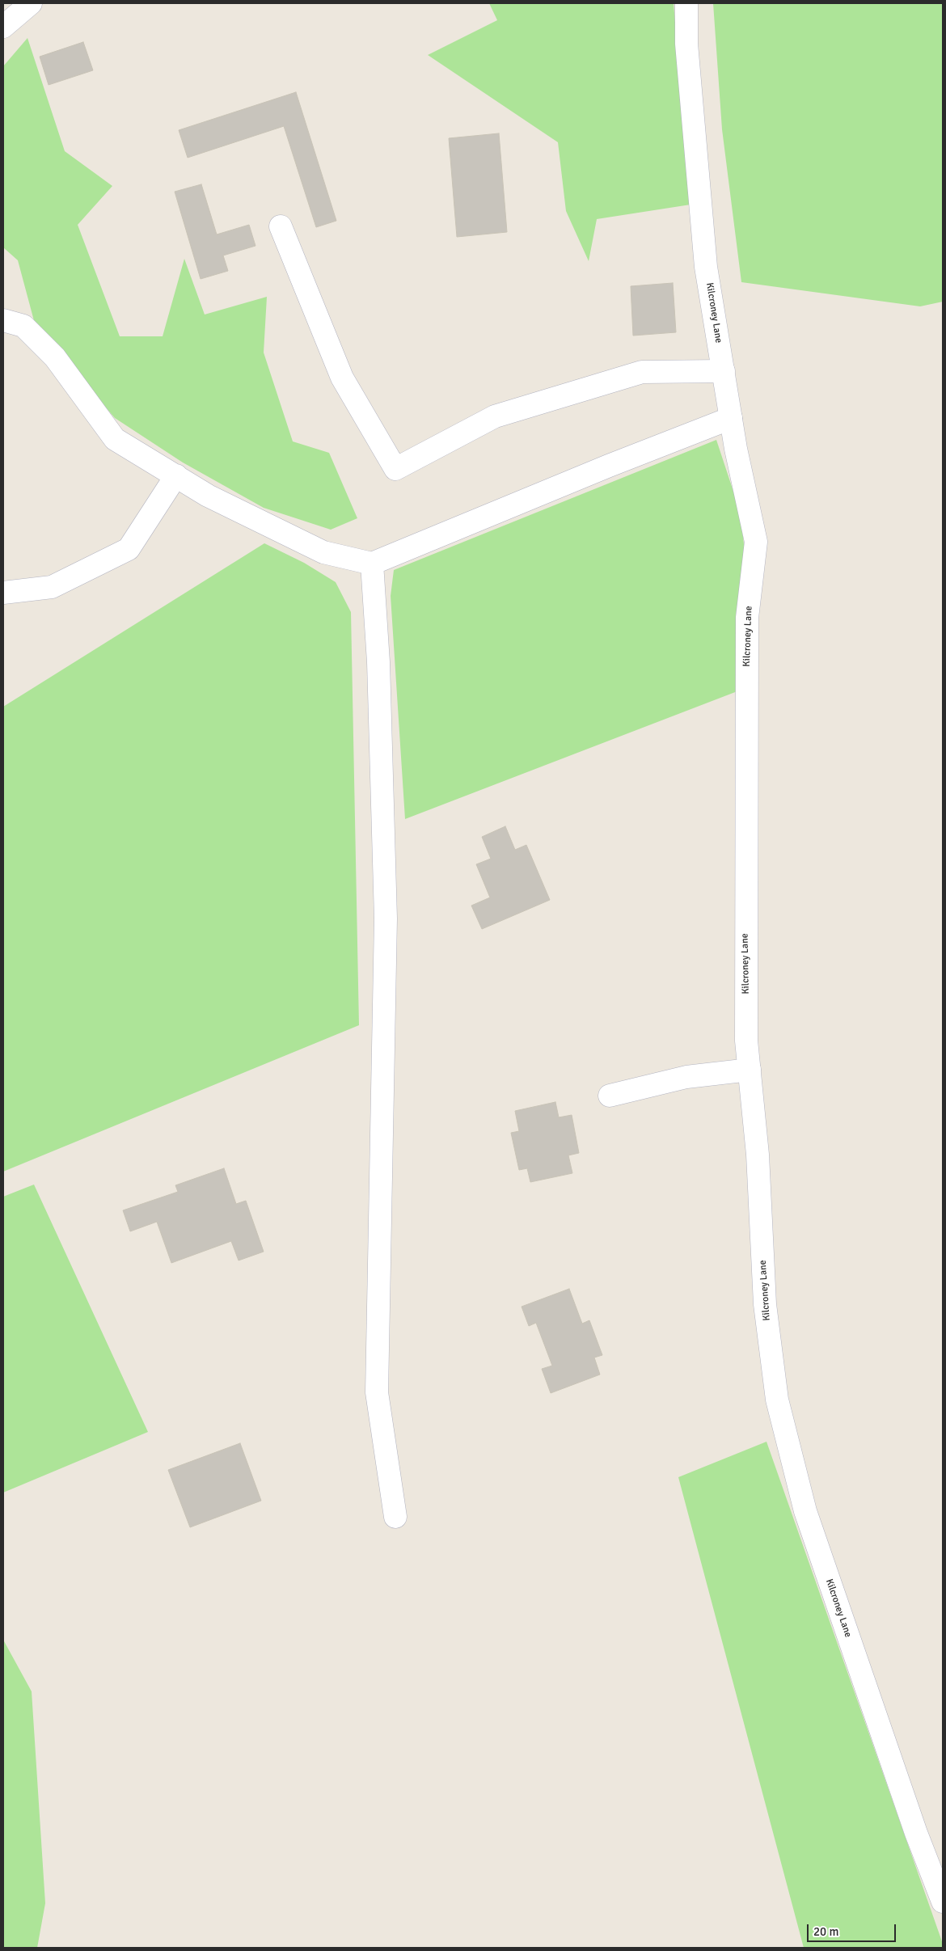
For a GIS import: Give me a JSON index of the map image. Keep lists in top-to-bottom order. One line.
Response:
{"streets":{"street":["Kilcroney Lane"]},"scale_bar":"20 m"}
